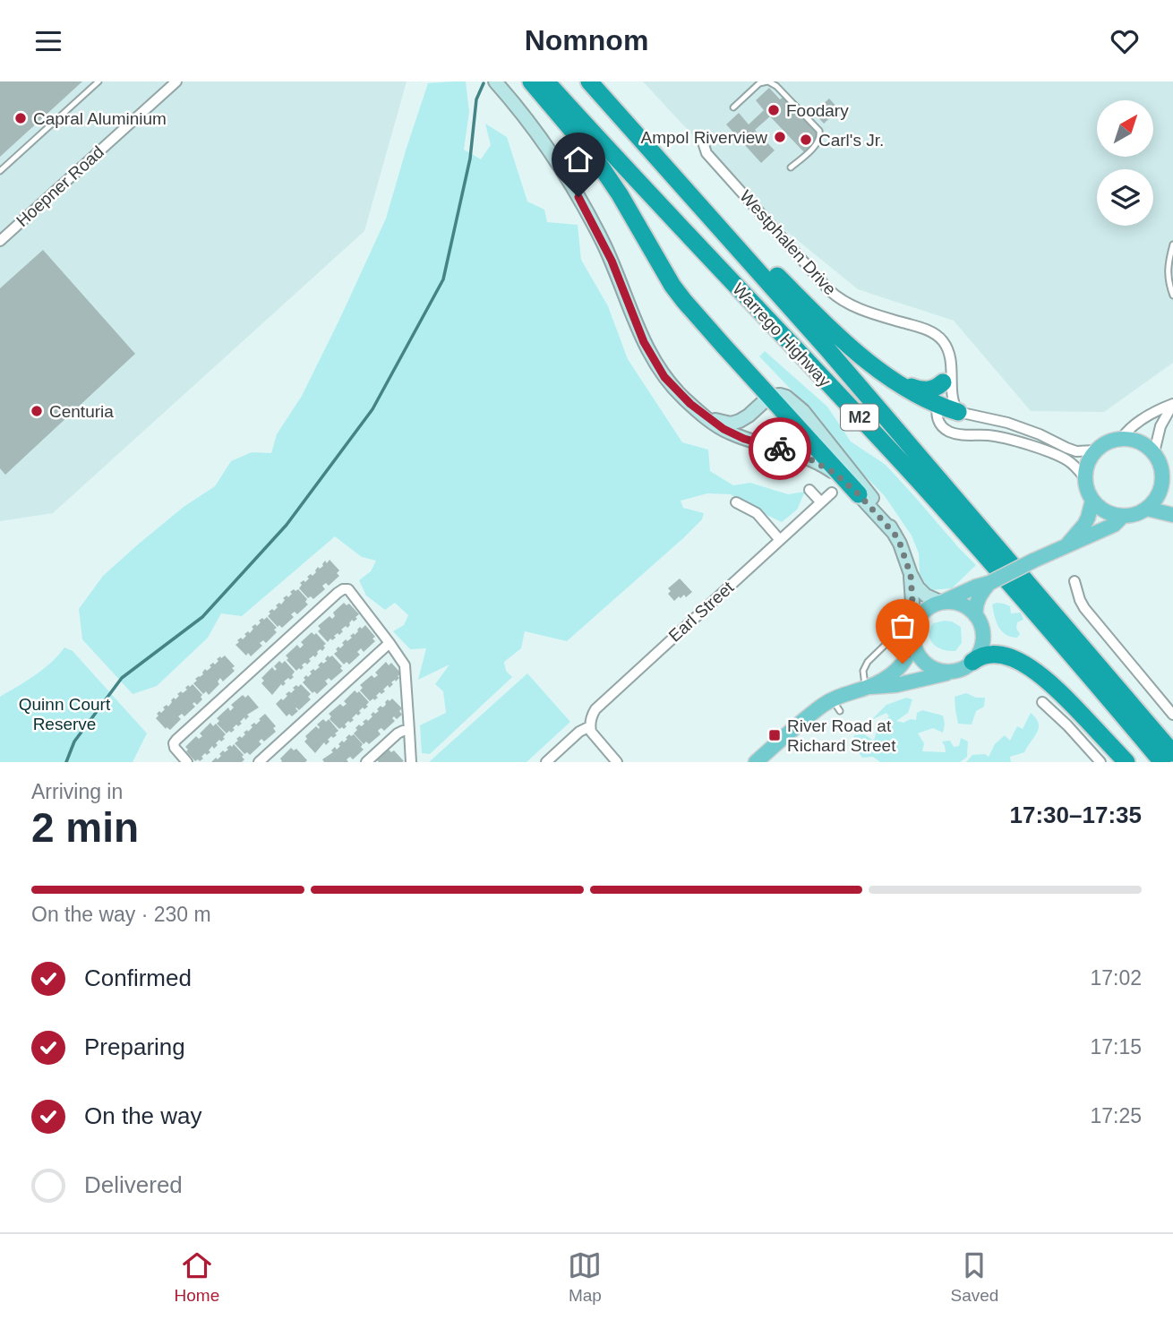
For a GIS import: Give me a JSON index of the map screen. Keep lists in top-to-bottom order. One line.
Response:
{"streets":{"highway":["Warrego Highway","M2"],"street":["Hoepner Road","Westphalen Drive","Earl Street"]},"parks":["Quinn Court Reserve"],"places":{"other":["Foodary","Capral Aluminium","Ampol Riverview","Carl's Jr.","Centuria"],"transit":["River Road at Richard Street"]},"north":"top right","page":{"header":"Nomnom","heading":["2 min","Arriving in","17:30–17:35"],"bar":"On the way · 230 m","list":[["Confirmed","17:02"],["Preparing","17:15"],["On the way","17:25"],"Delivered"],"tabs":["Home","Map","Saved"]}}
